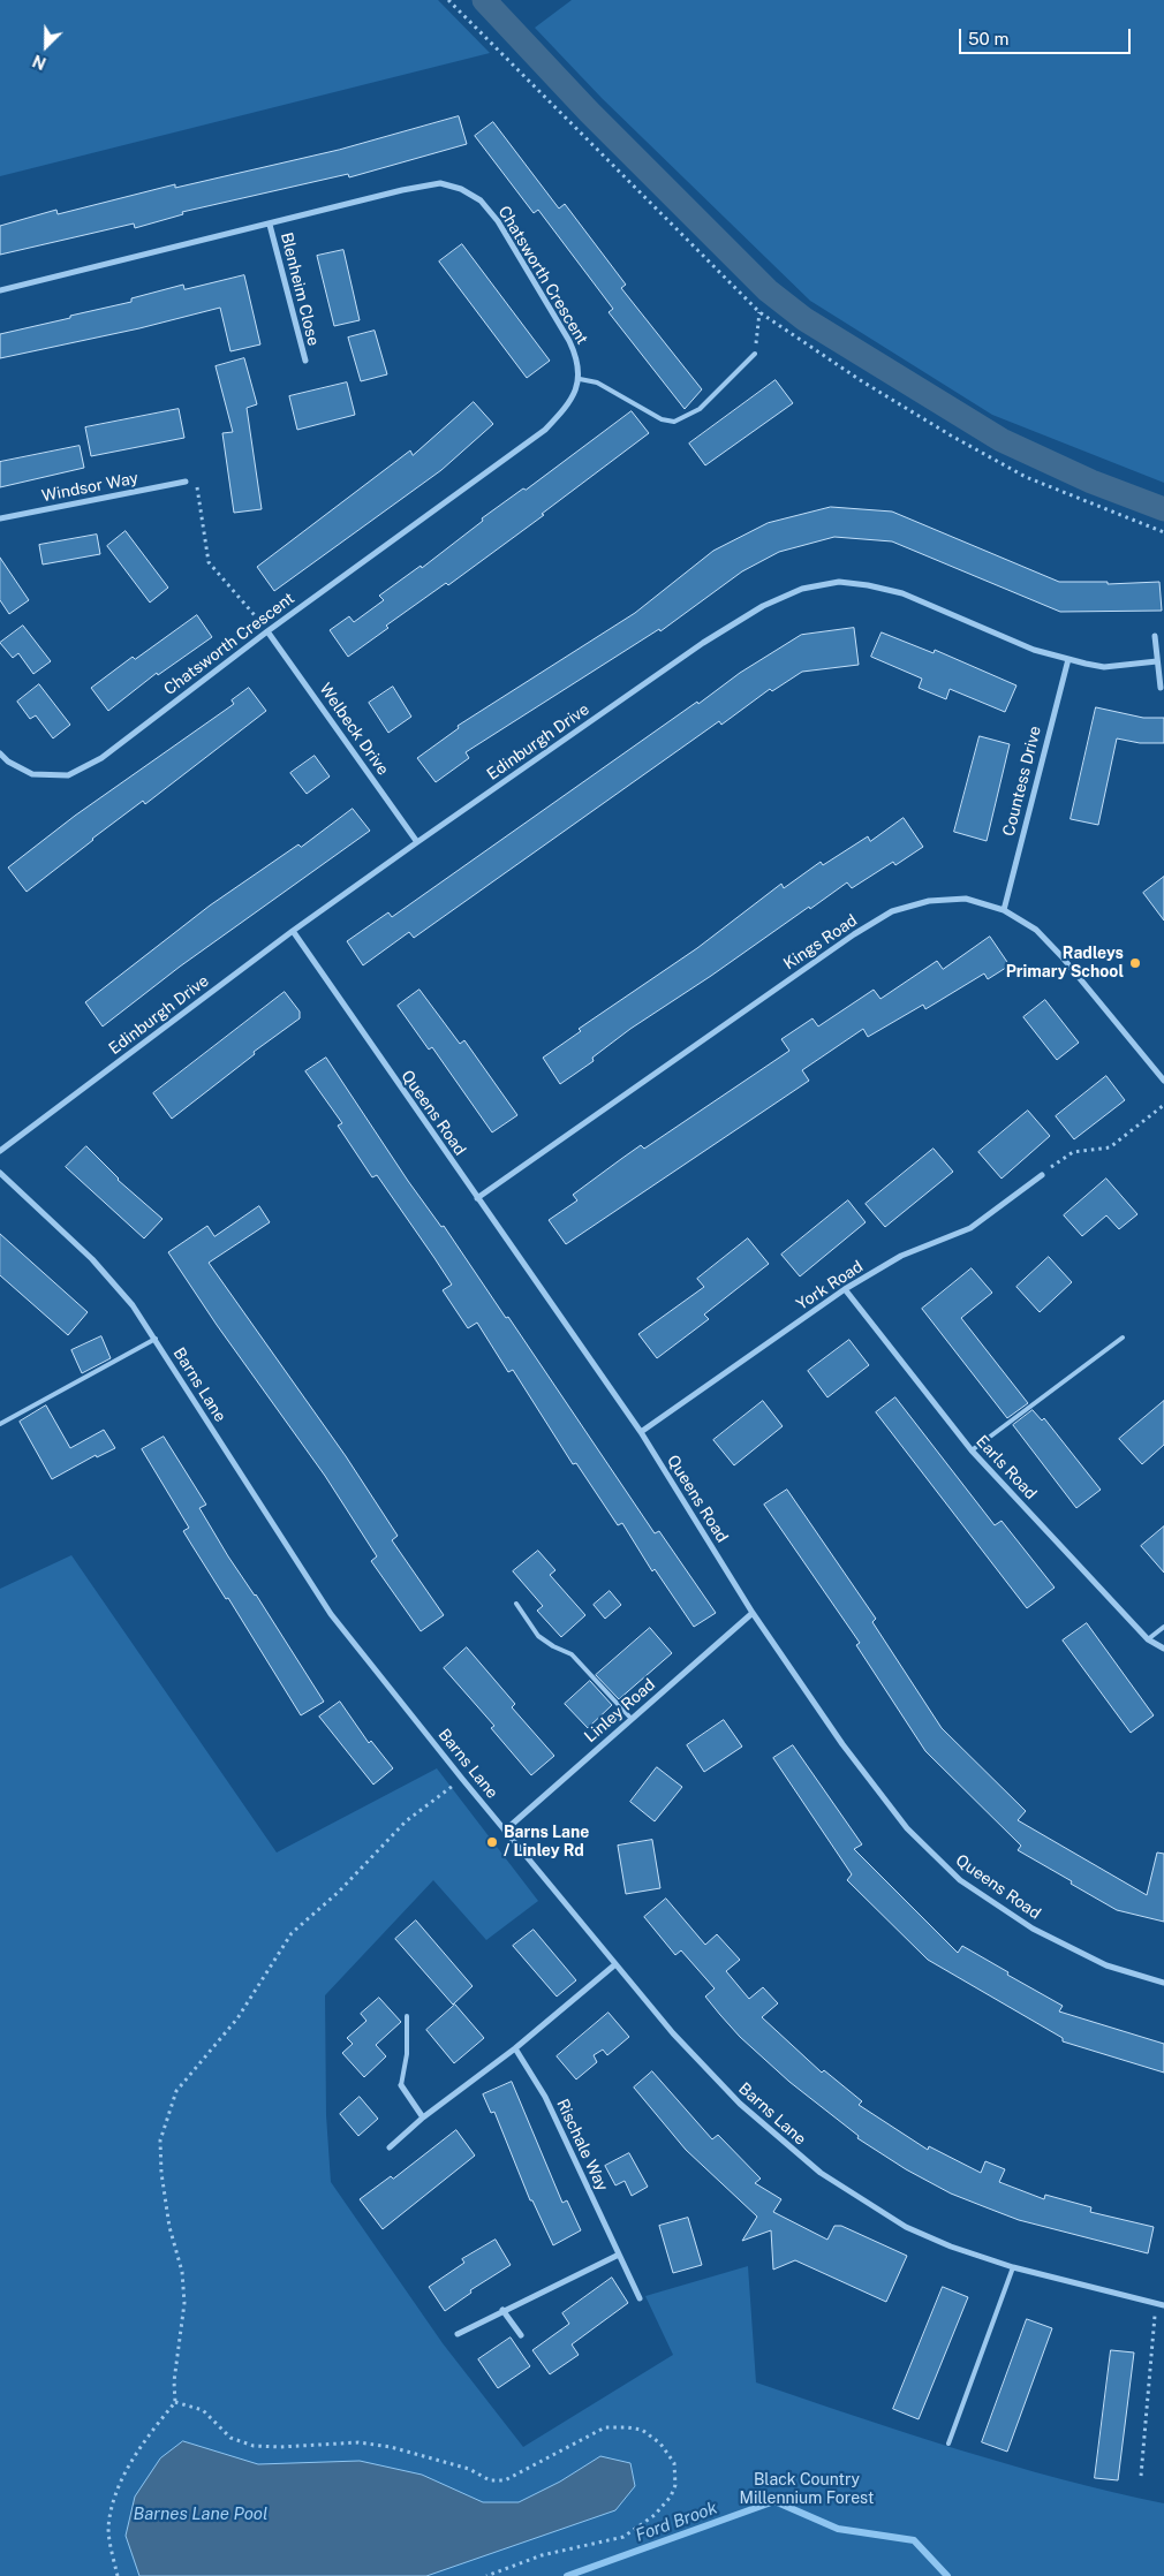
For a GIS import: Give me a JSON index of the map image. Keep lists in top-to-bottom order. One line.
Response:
{"streets":{"street":["Chatsworth Crescent","Blenheim Close","Windsor Way","Welbeck Drive","Edinburgh Drive","Countess Drive","Kings Road","Queens Road","York Road","Barns Lane","Earls Road","Linley Road","Rischale Way"]},"crossings":[["Chatsworth Crescent","Blenheim Close"],["Chatsworth Crescent","Welbeck Drive"],["Welbeck Drive","Edinburgh Drive"],["Edinburgh Drive","Countess Drive"],["Edinburgh Drive","Queens Road"],["Countess Drive","Kings Road"],["Kings Road","Queens Road"],["Queens Road","York Road"],["Queens Road","Linley Road"],["York Road","Earls Road"],["Barns Lane","Linley Road"]],"water":["Barnes Lane Pool","Ford Brook"],"parks":["Black Country Millennium Forest"],"places":["Radleys Primary School","Barns Lane / Linley Rd"],"scale_bar":"50 m","north":"bottom left"}
